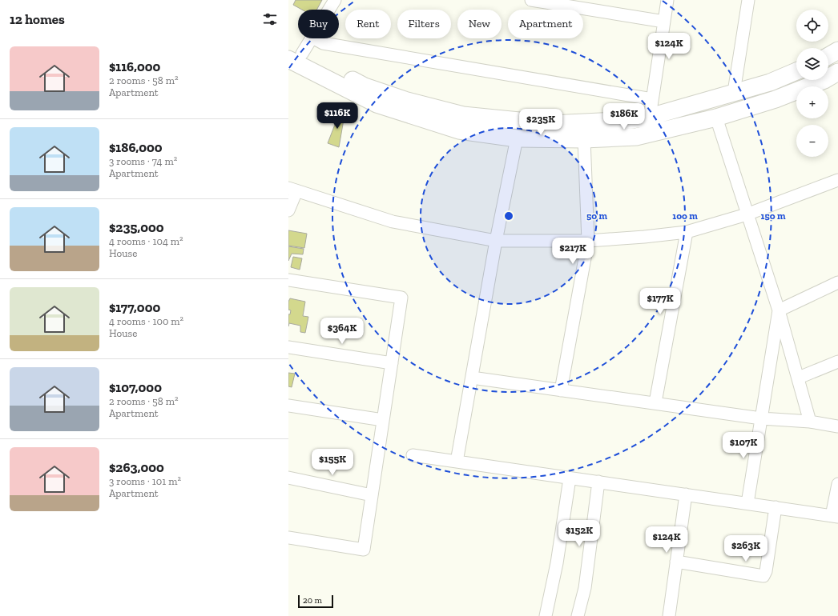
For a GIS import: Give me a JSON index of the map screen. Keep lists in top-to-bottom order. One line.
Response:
{"scale_bar":"20 m","page":{"heading":"12 homes","map_buttons":["+","−"],"chip":["Buy","Rent","Filters","New","Apartment"],"price":["$124K","$116K","$186K","$235K","$217K","$177K","$364K","$107K","$155K","$152K","$124K","$263K"],"list":[{"name":"$116,000","note":"2 rooms · 58 m² · Apartment"},{"name":"$186,000","note":"3 rooms · 74 m² · Apartment"},{"name":"$235,000","note":"4 rooms · 104 m² · House"},{"name":"$177,000","note":"4 rooms · 100 m² · House"},{"name":"$107,000","note":"2 rooms · 58 m² · Apartment"},{"name":"$263,000","note":"3 rooms · 101 m² · Apartment"}],"scale":"20 m"},"rings":["50 m","100 m","150 m"]}
